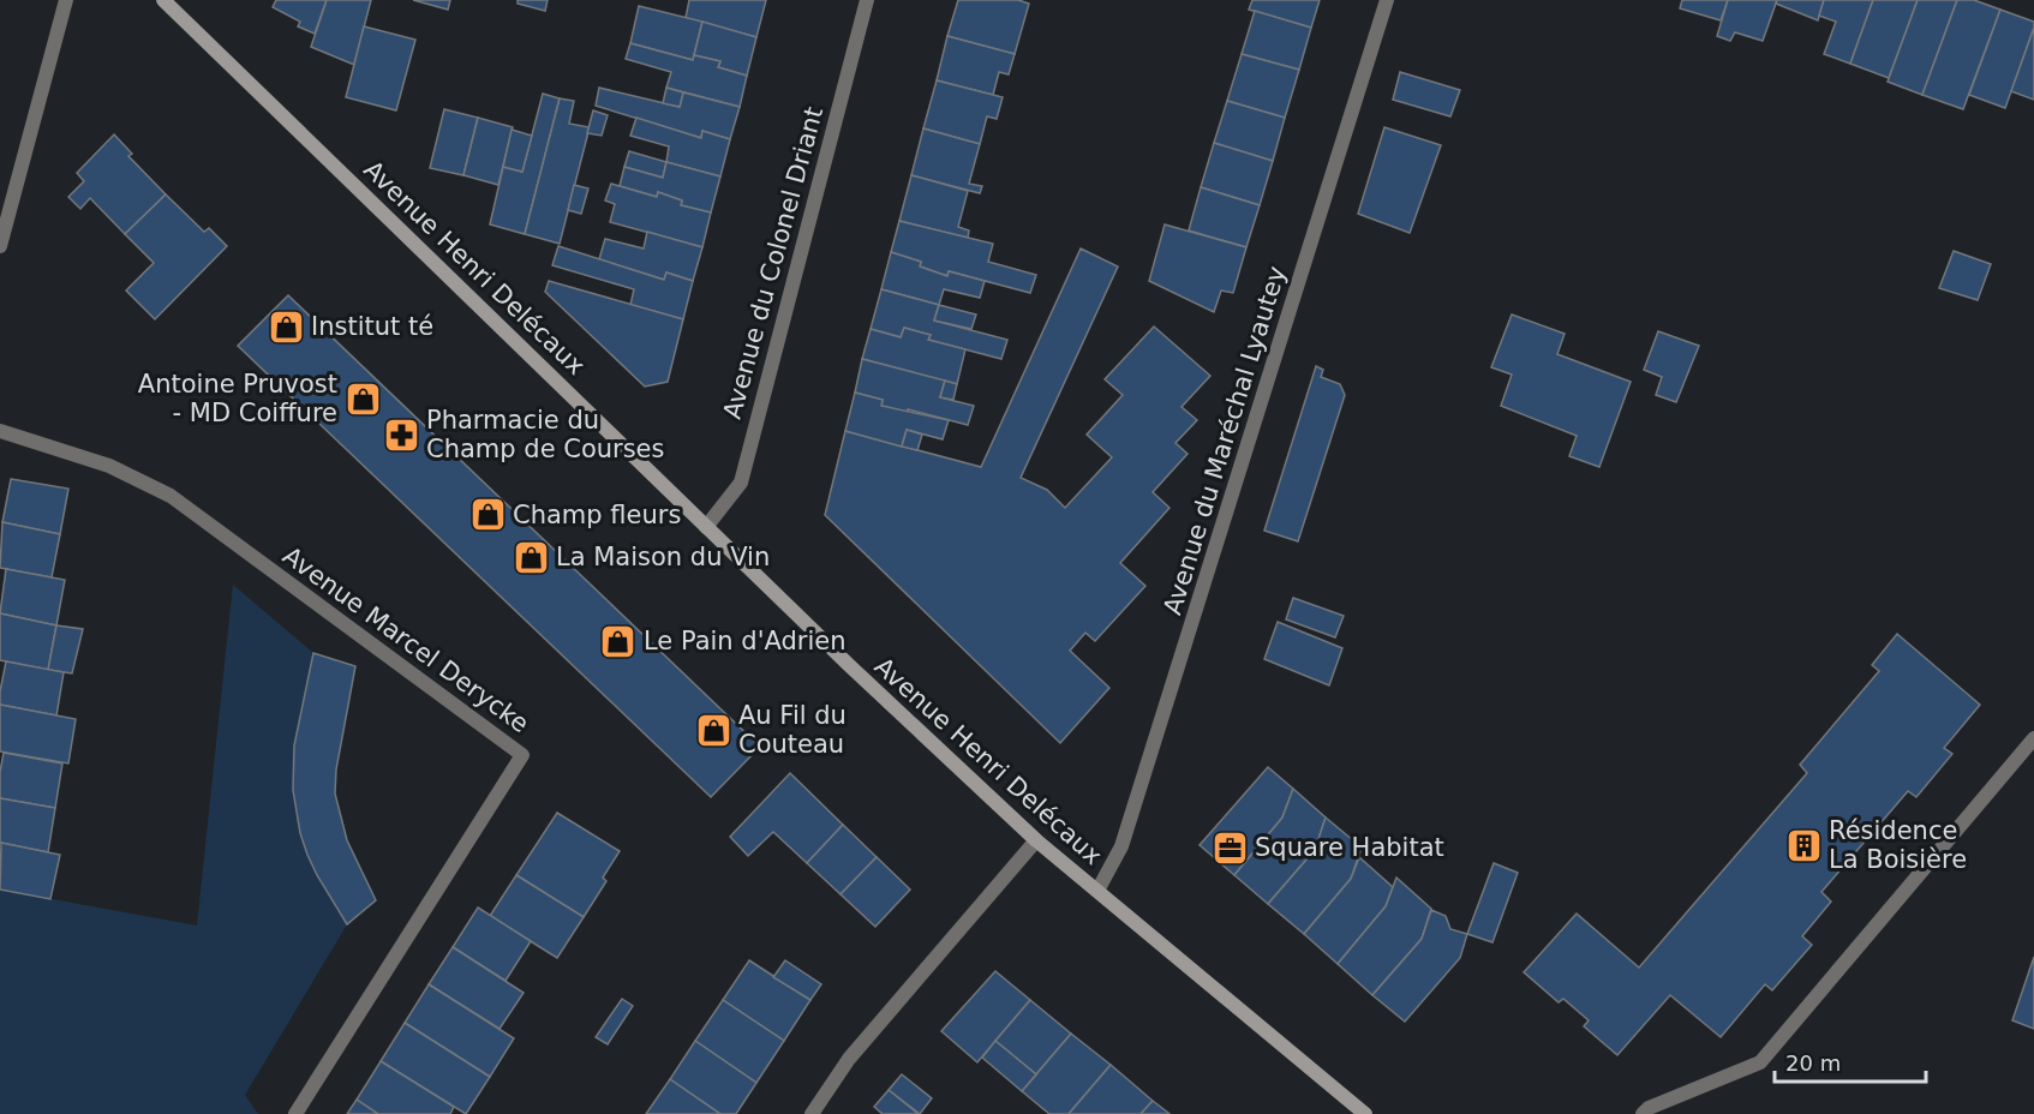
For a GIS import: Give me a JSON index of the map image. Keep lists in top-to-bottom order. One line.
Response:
{"streets":{"street":["Avenue du Colonel Driant","Avenue Henri Delécaux","Avenue du Maréchal Lyautey","Avenue Marcel Derycke"]},"crossings":[["Avenue du Colonel Driant","Avenue Henri Delécaux"],["Avenue Henri Delécaux","Avenue du Maréchal Lyautey"]],"places":{"shop":["Institut té","Antoine Pruvost - MD Coiffure","Champ fleurs","La Maison du Vin","Le Pain d'Adrien","Au Fil du Couteau"],"pharmacy":["Pharmacie du Champ de Courses"],"building":["Résidence La Boisière"],"office":["Square Habitat"]},"scale_bar":"20 m"}
